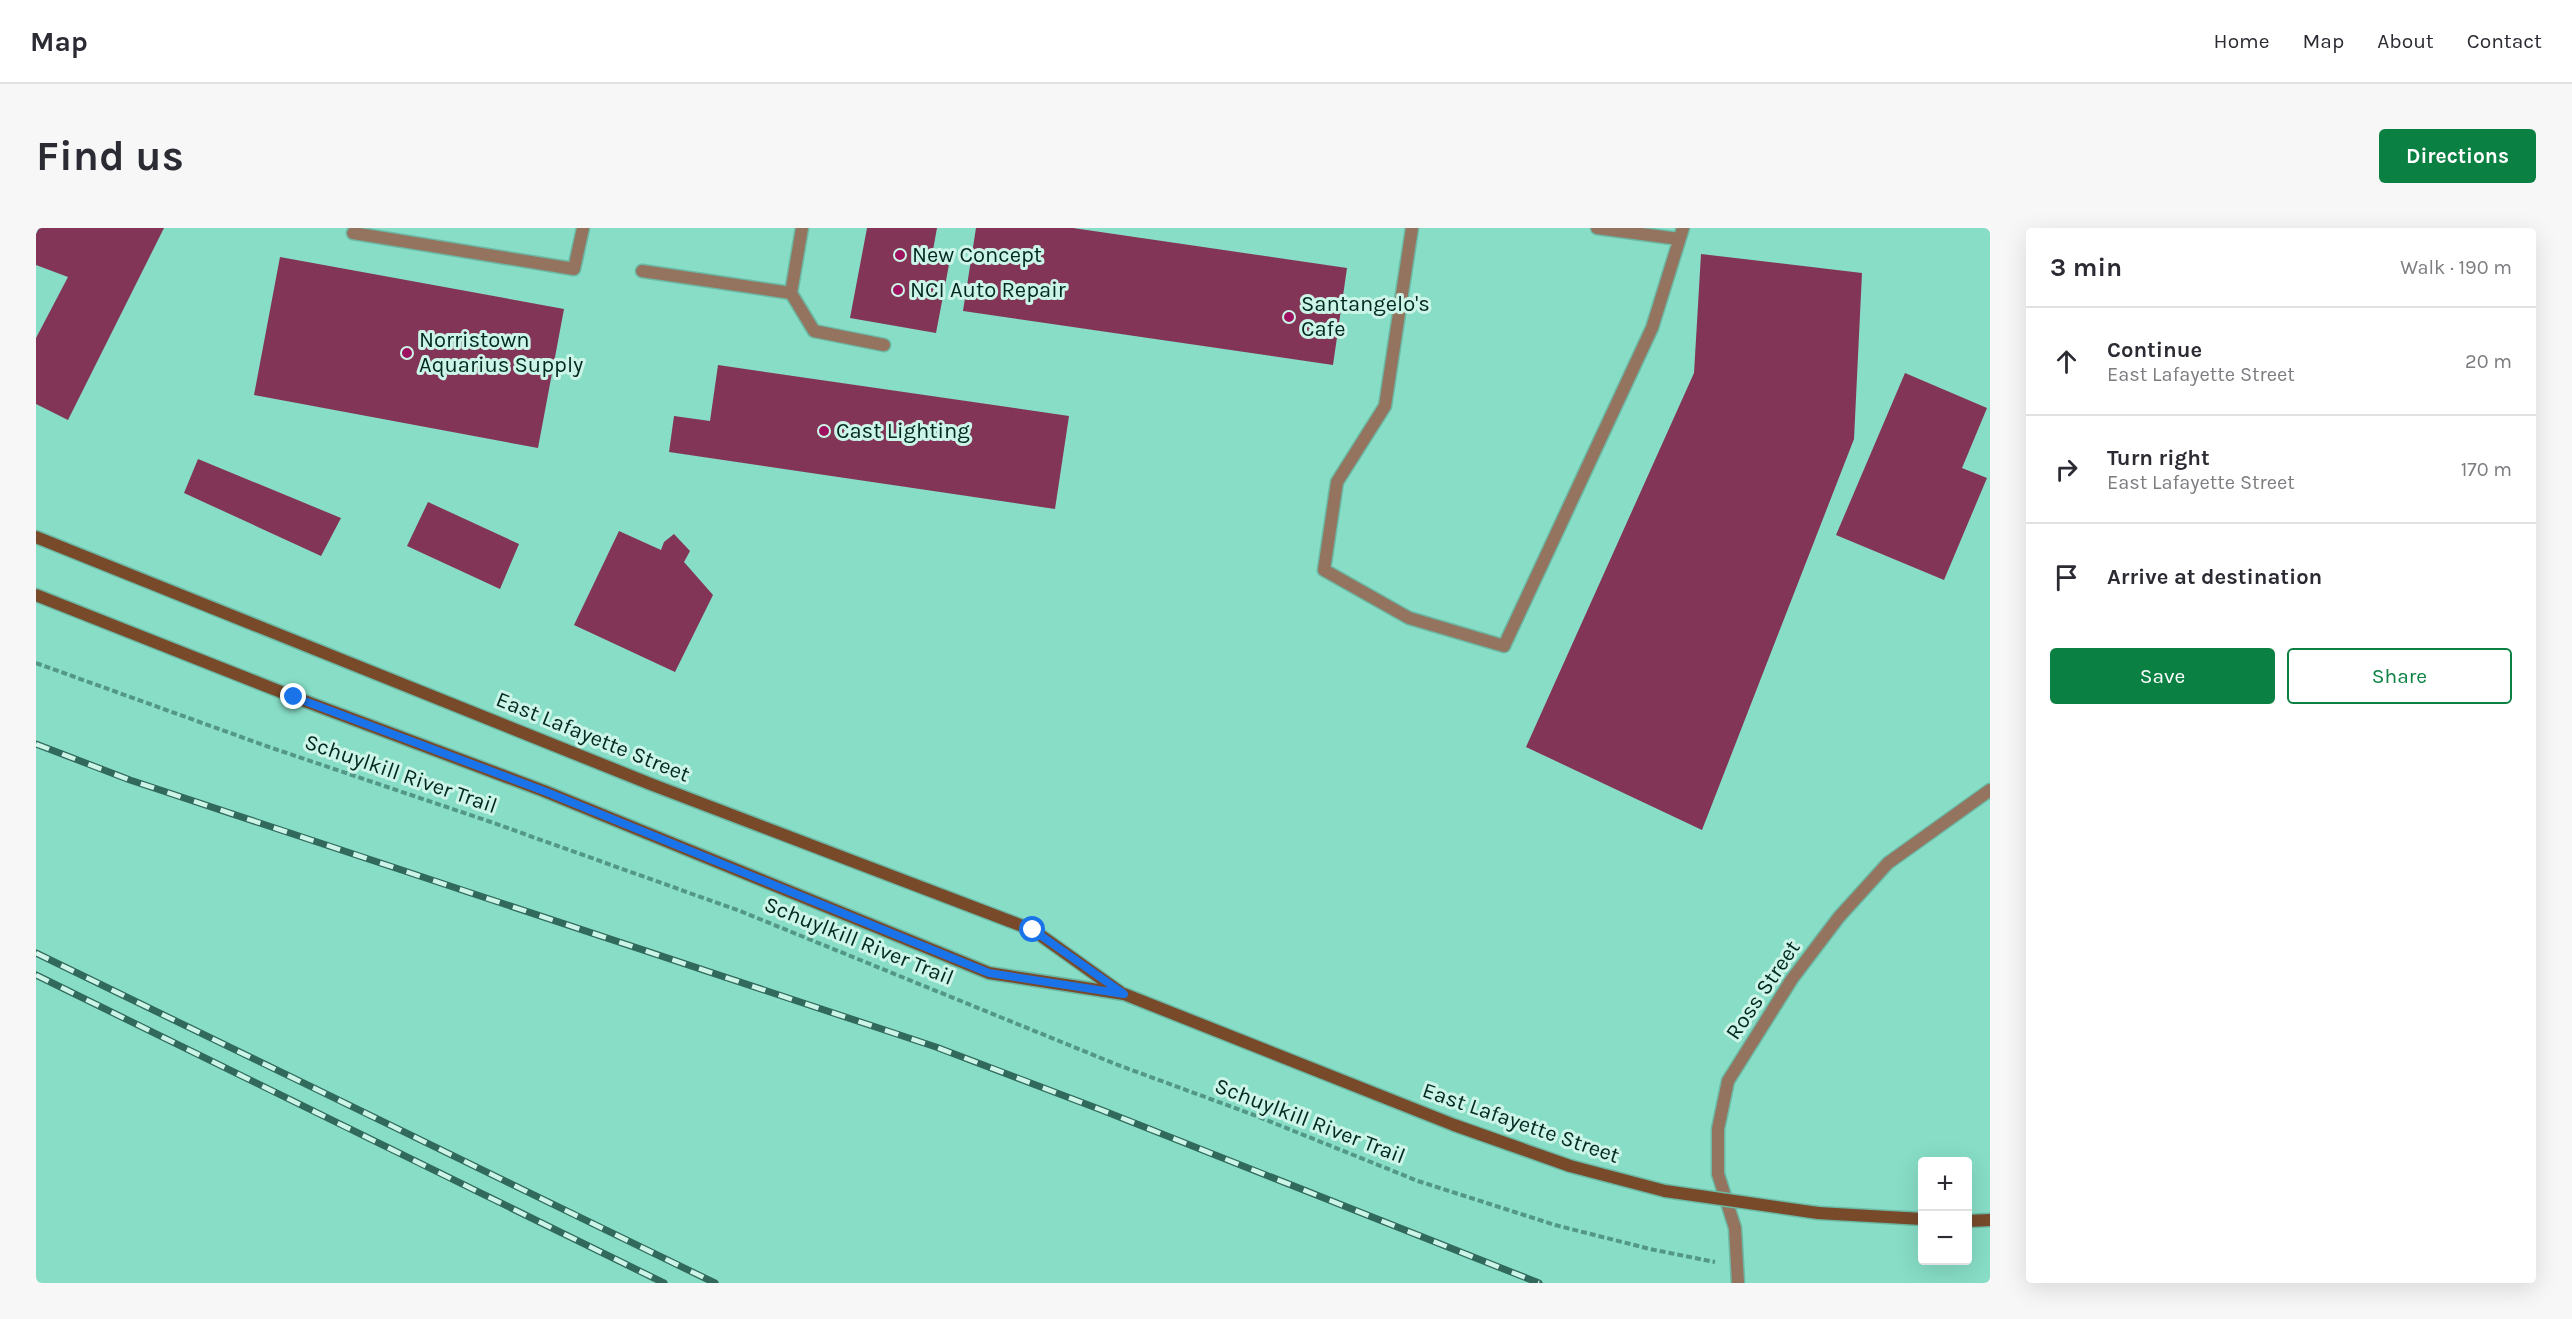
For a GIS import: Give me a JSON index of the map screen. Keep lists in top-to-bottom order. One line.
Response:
{"streets":{"street":["East Lafayette Street","Ross Street"],"path":["Schuylkill River Trail"]},"crossings":[["Schuylkill River Trail","Ross Street"]],"places":["New Concept","NCI Auto Repair","Santangelo's Cafe","Norristown Aquarius Supply","Cast Lighting"],"page":{"header":"Map","nav":["Home","Map","About","Contact"],"buttons":["Directions",["Save","Share"]],"title":"Find us","heading":["3 min","Walk · 190 m"],"list":[["Continue","East Lafayette Street","20 m"],["Turn right","East Lafayette Street","170 m"],"Arrive at destination"],"map_buttons":["+","−"]}}
